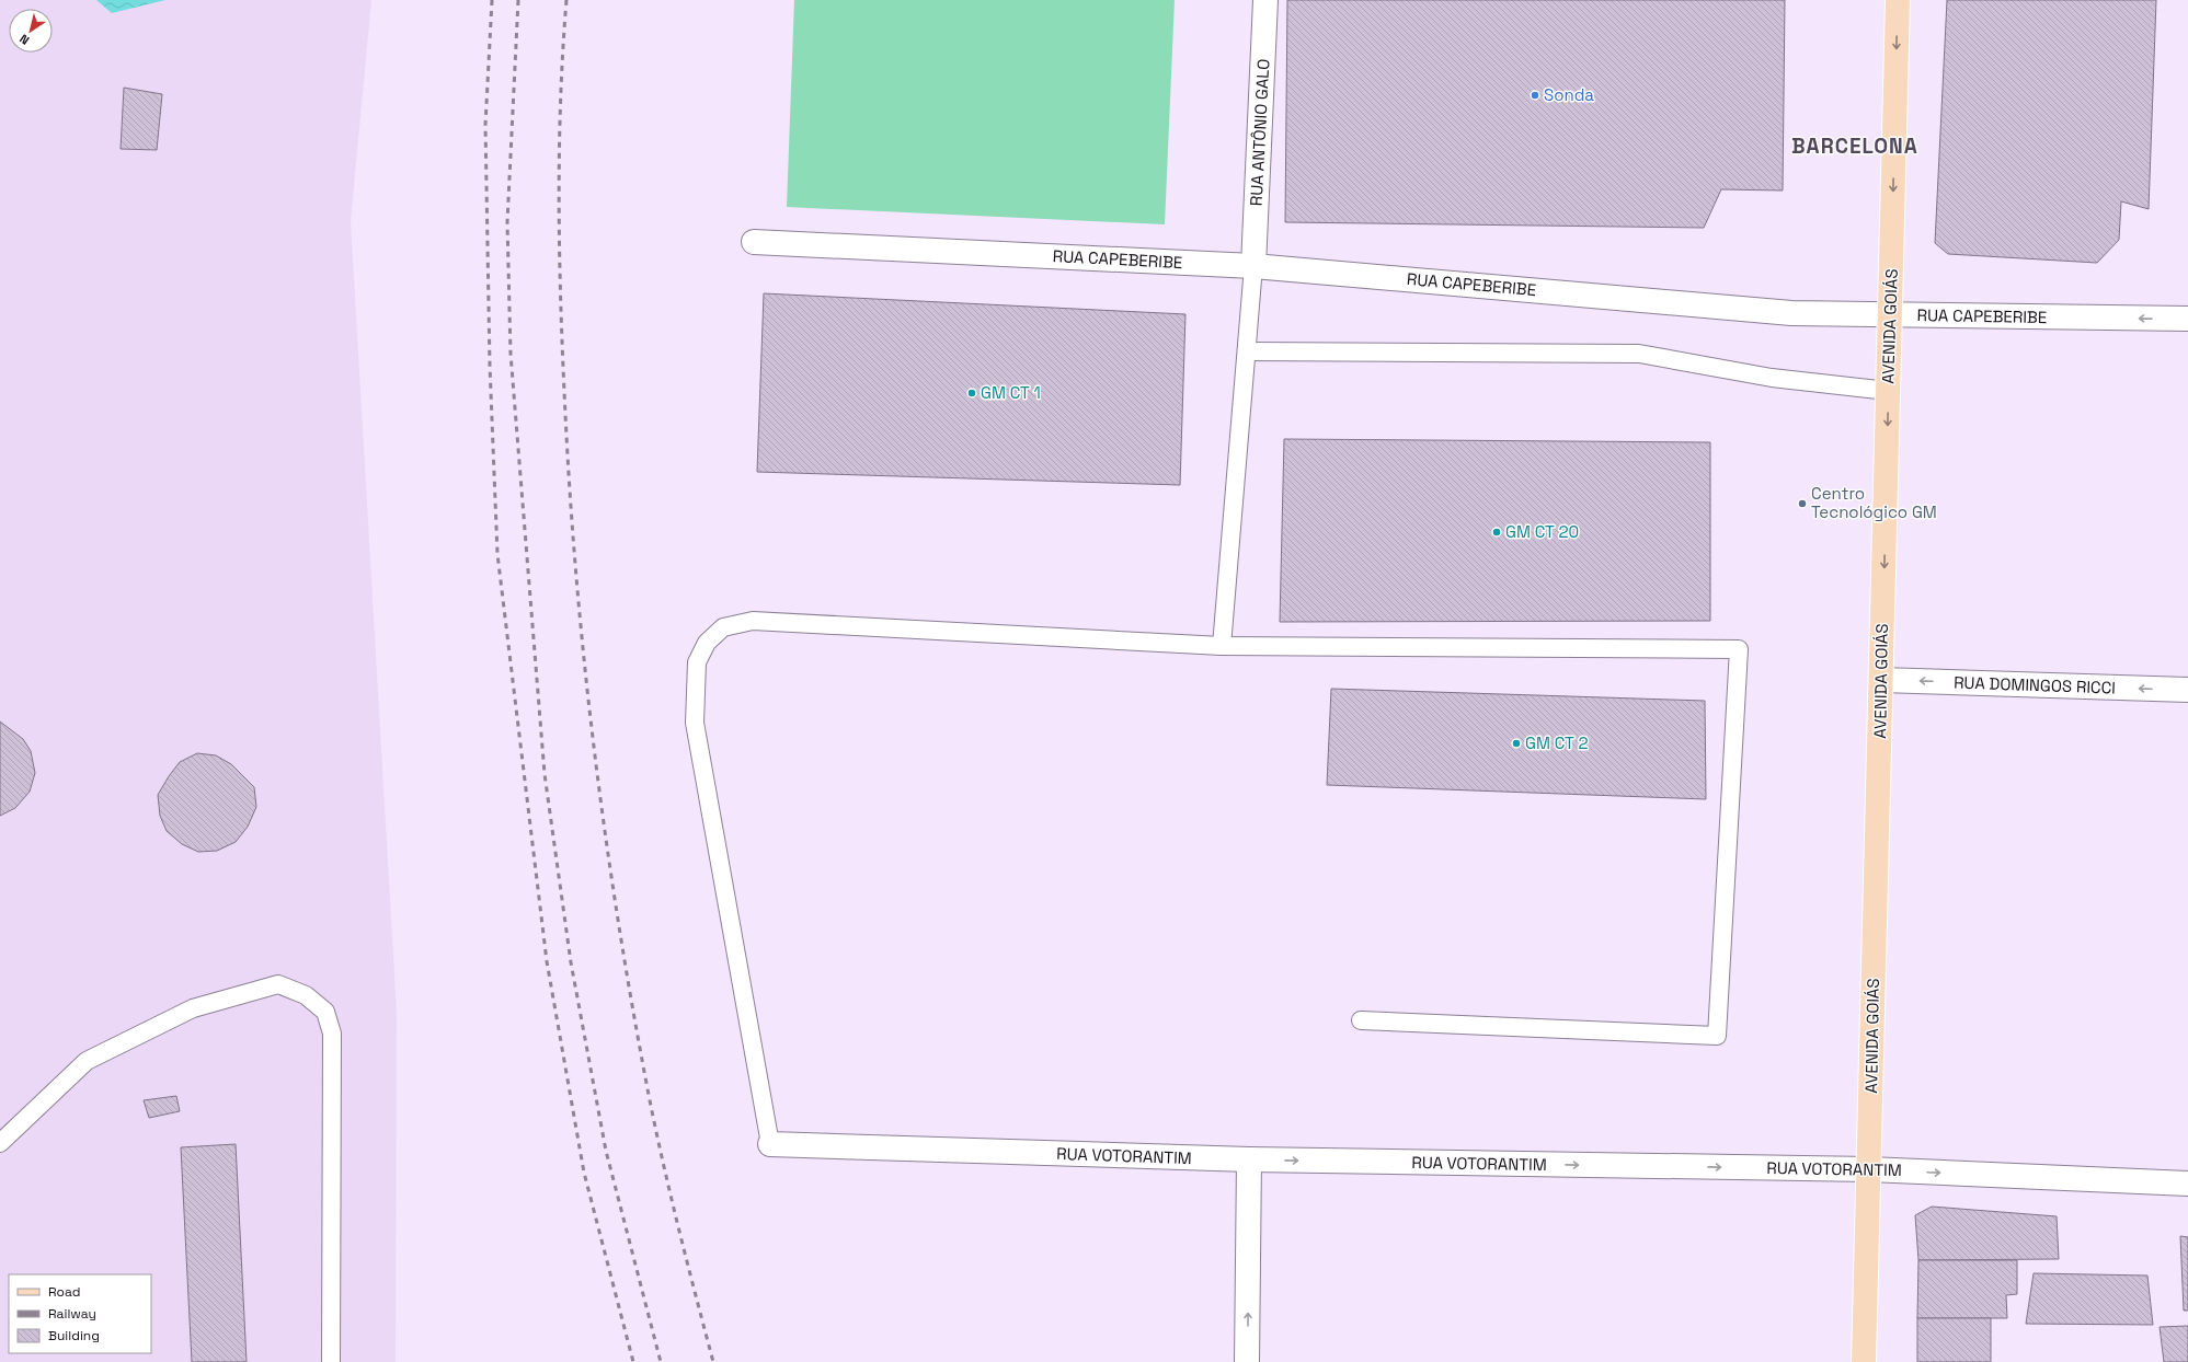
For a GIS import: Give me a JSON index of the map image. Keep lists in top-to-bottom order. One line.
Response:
{"streets":{"main road":["AVENIDA GOIÁS"],"street":["RUA ANTÔNIO GALO","RUA CAPEBERIBE","RUA DOMINGOS RICCI","RUA VOTORANTIM"]},"crossings":[["RUA ANTÔNIO GALO","RUA CAPEBERIBE"],["RUA CAPEBERIBE","AVENIDA GOIÁS"],["AVENIDA GOIÁS","RUA DOMINGOS RICCI"],["AVENIDA GOIÁS","RUA VOTORANTIM"]],"one_way":["AVENIDA GOIÁS","RUA DOMINGOS RICCI","RUA VOTORANTIM"],"districts":["BARCELONA"],"places":["Sonda","GM CT 1","Centro Tecnológico GM","GM CT 20","GM CT 2"],"legend":["Road","Railway","Building"],"north":"bottom left"}
